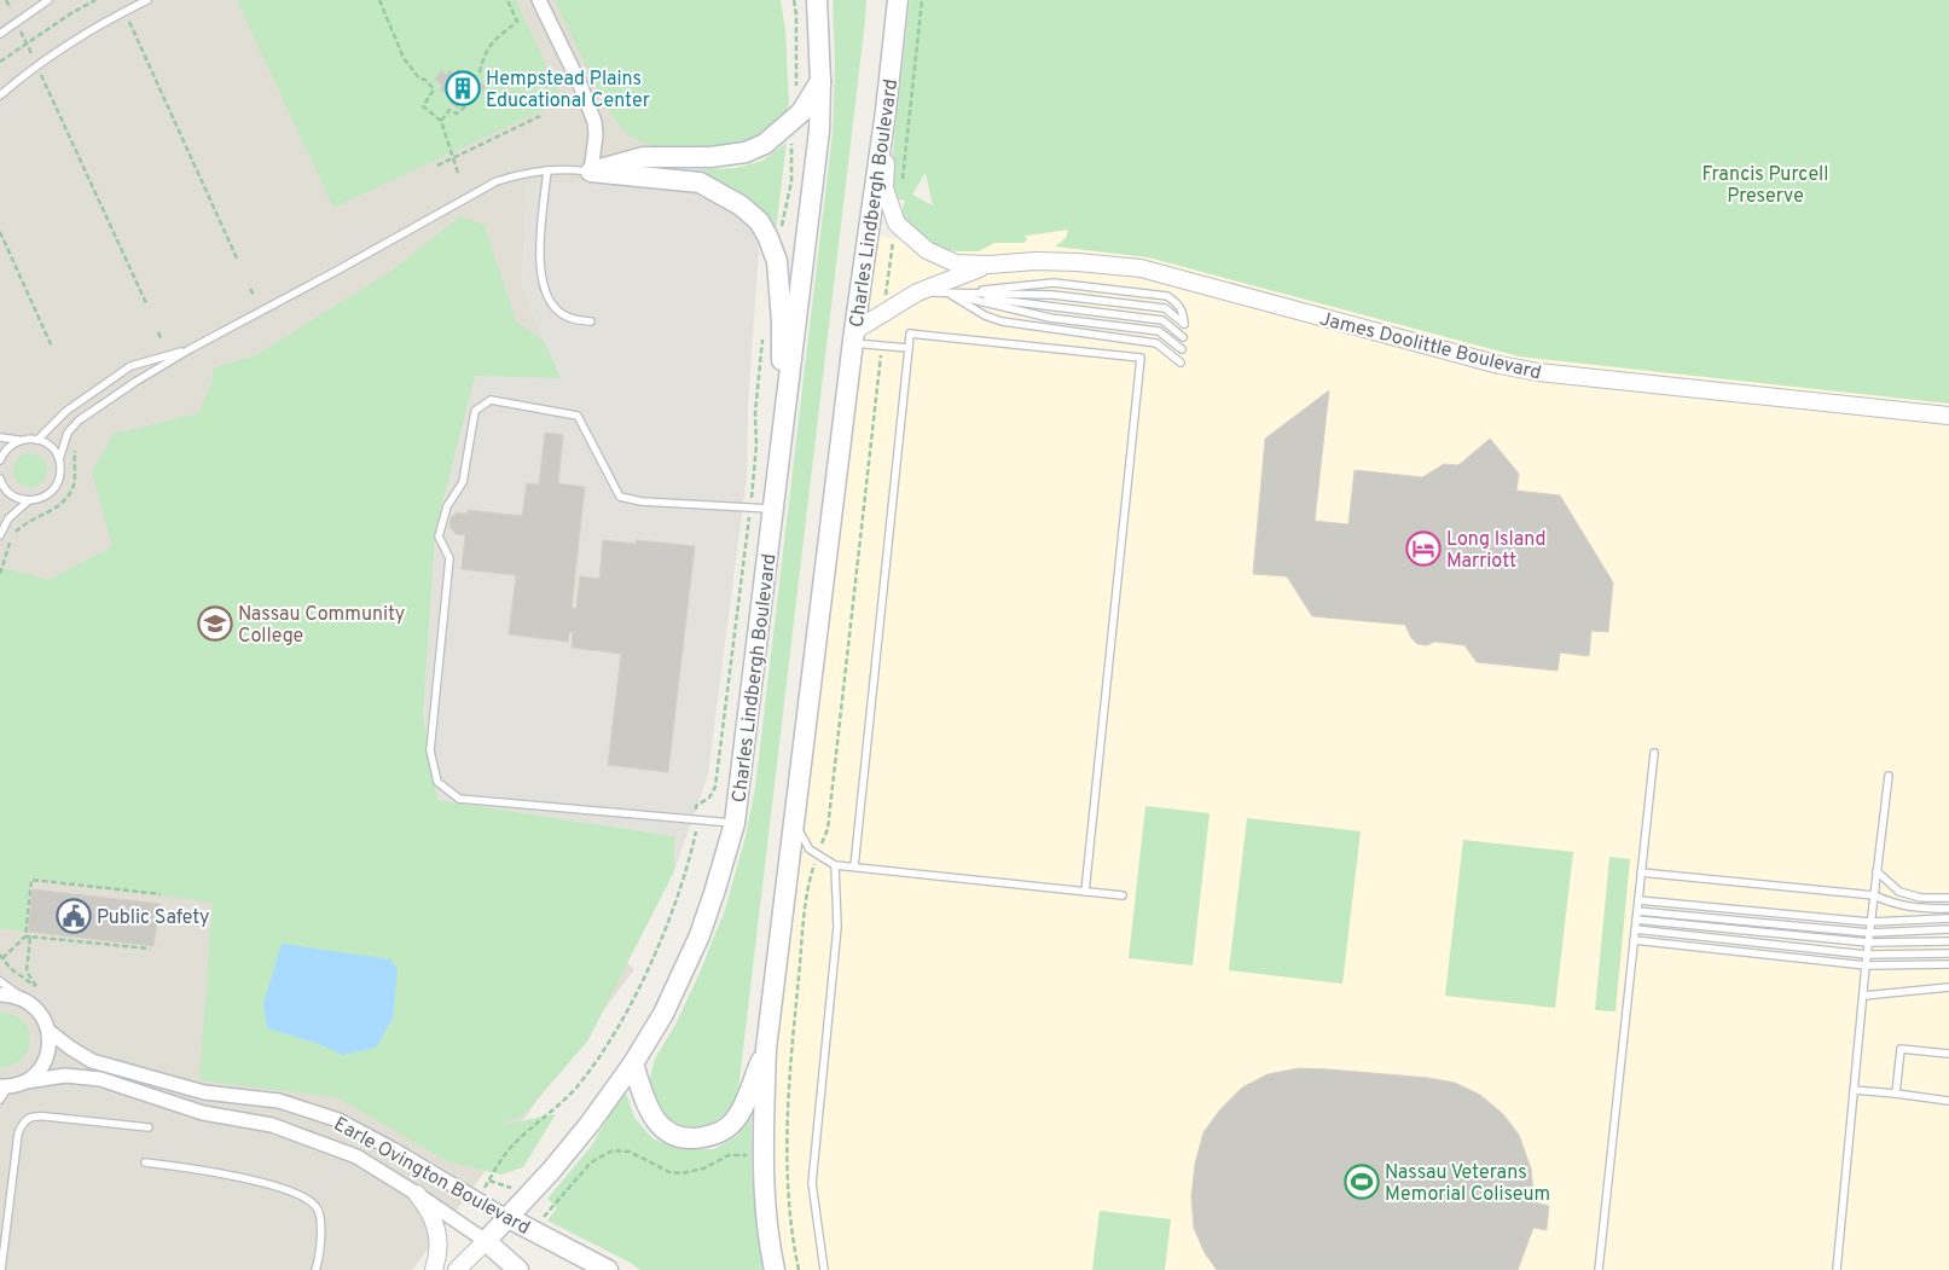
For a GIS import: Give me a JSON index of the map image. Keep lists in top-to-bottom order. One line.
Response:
{"streets":{"main road":["Charles Lindbergh Boulevard","Earle Ovington Boulevard"],"street":["James Doolittle Boulevard"]},"crossings":[["Charles Lindbergh Boulevard","James Doolittle Boulevard"],["Charles Lindbergh Boulevard","Earle Ovington Boulevard"]],"parks":["Francis Purcell Preserve"],"places":{"building":["Hempstead Plains Educational Center"],"hotel":["Long Island Marriott"],"school or university":["Nassau Community College"],"public building":["Public Safety"],"sports":["Nassau Veterans Memorial Coliseum"]}}
